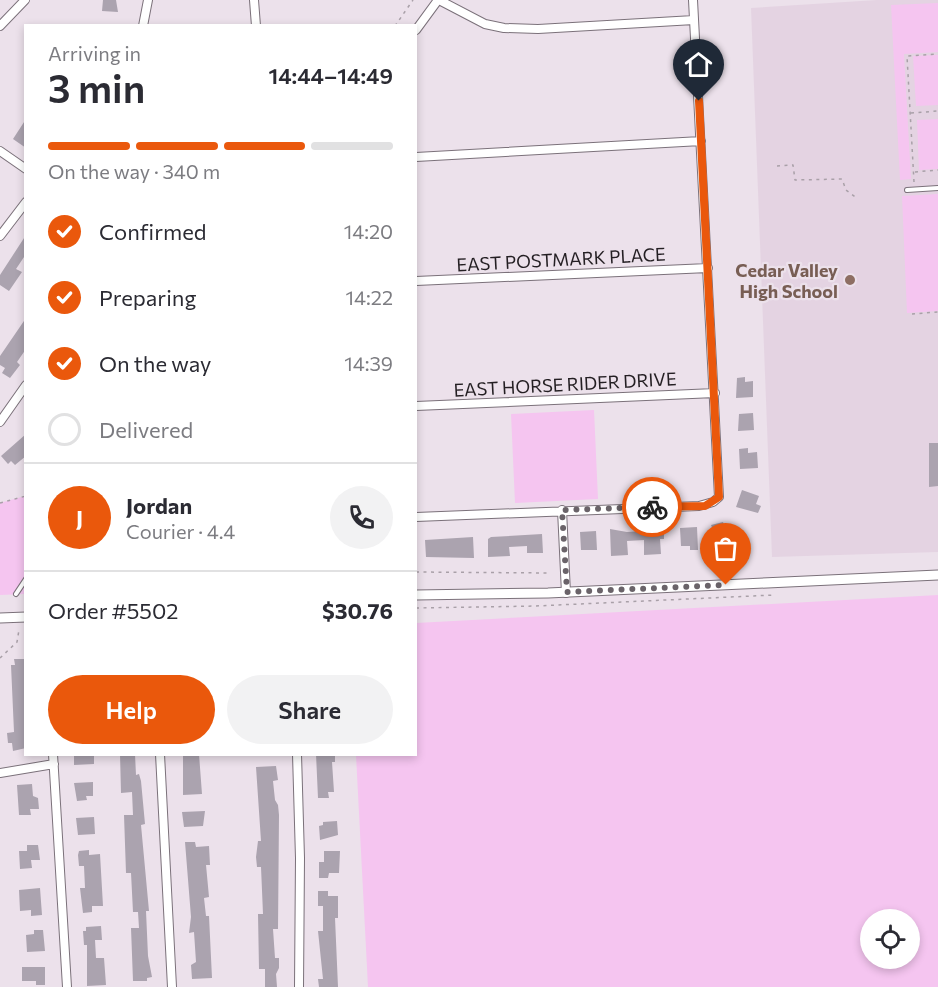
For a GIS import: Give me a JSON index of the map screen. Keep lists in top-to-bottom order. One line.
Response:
{"streets":{"street":["EAST POSTMARK PLACE","EAST HORSE RIDER DRIVE"]},"places":["Cedar Valley High School"],"page":{"heading":["3 min","Arriving in","14:44–14:49"],"panel":["Jordan","Courier · 4.4","Order #5502","$30.76"],"bar":"On the way · 340 m","list":[["Confirmed","14:20"],["Preparing","14:22"],["On the way","14:39"],"Delivered"],"round":"J","buttons":["Help","Share"]}}
